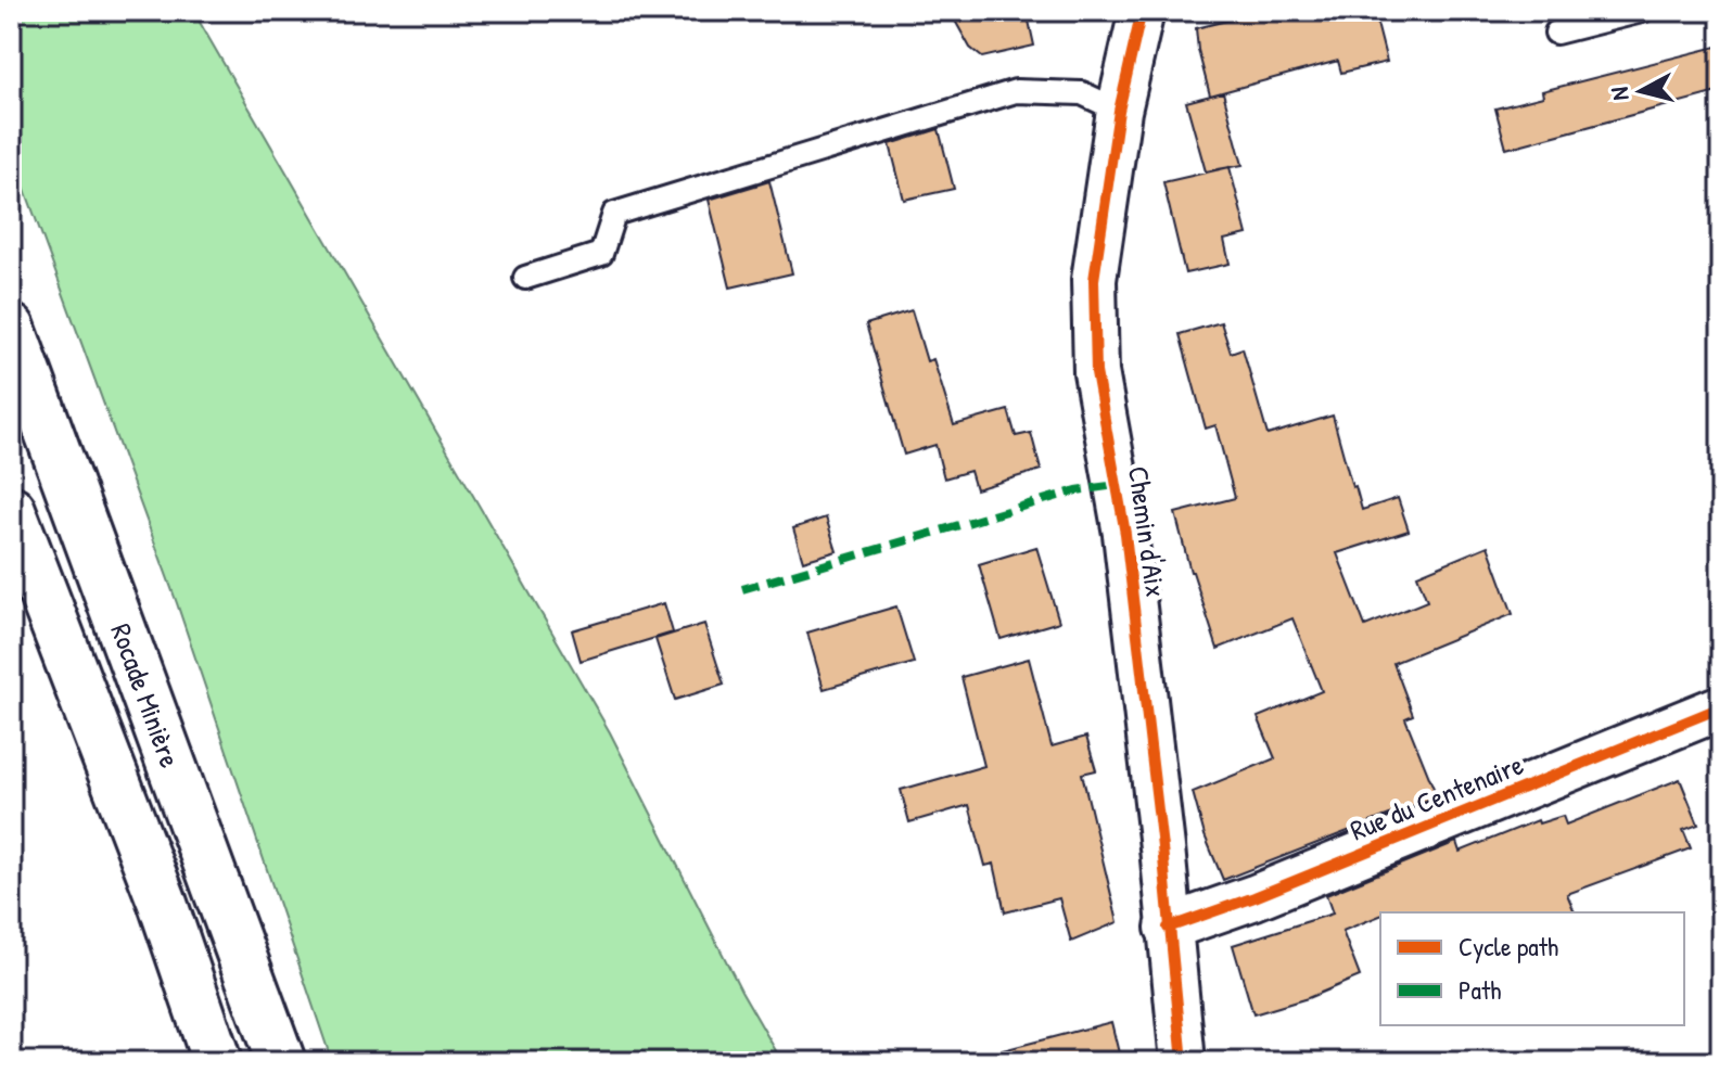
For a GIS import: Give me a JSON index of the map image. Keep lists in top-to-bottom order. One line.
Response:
{"streets":{"highway":["Rocade Minière"],"street":["Chemin d'Aix","Rue du Centenaire"]},"crossings":[["Chemin d'Aix","Rue du Centenaire"]],"legend":["Cycle path","Path"],"north":"left"}
